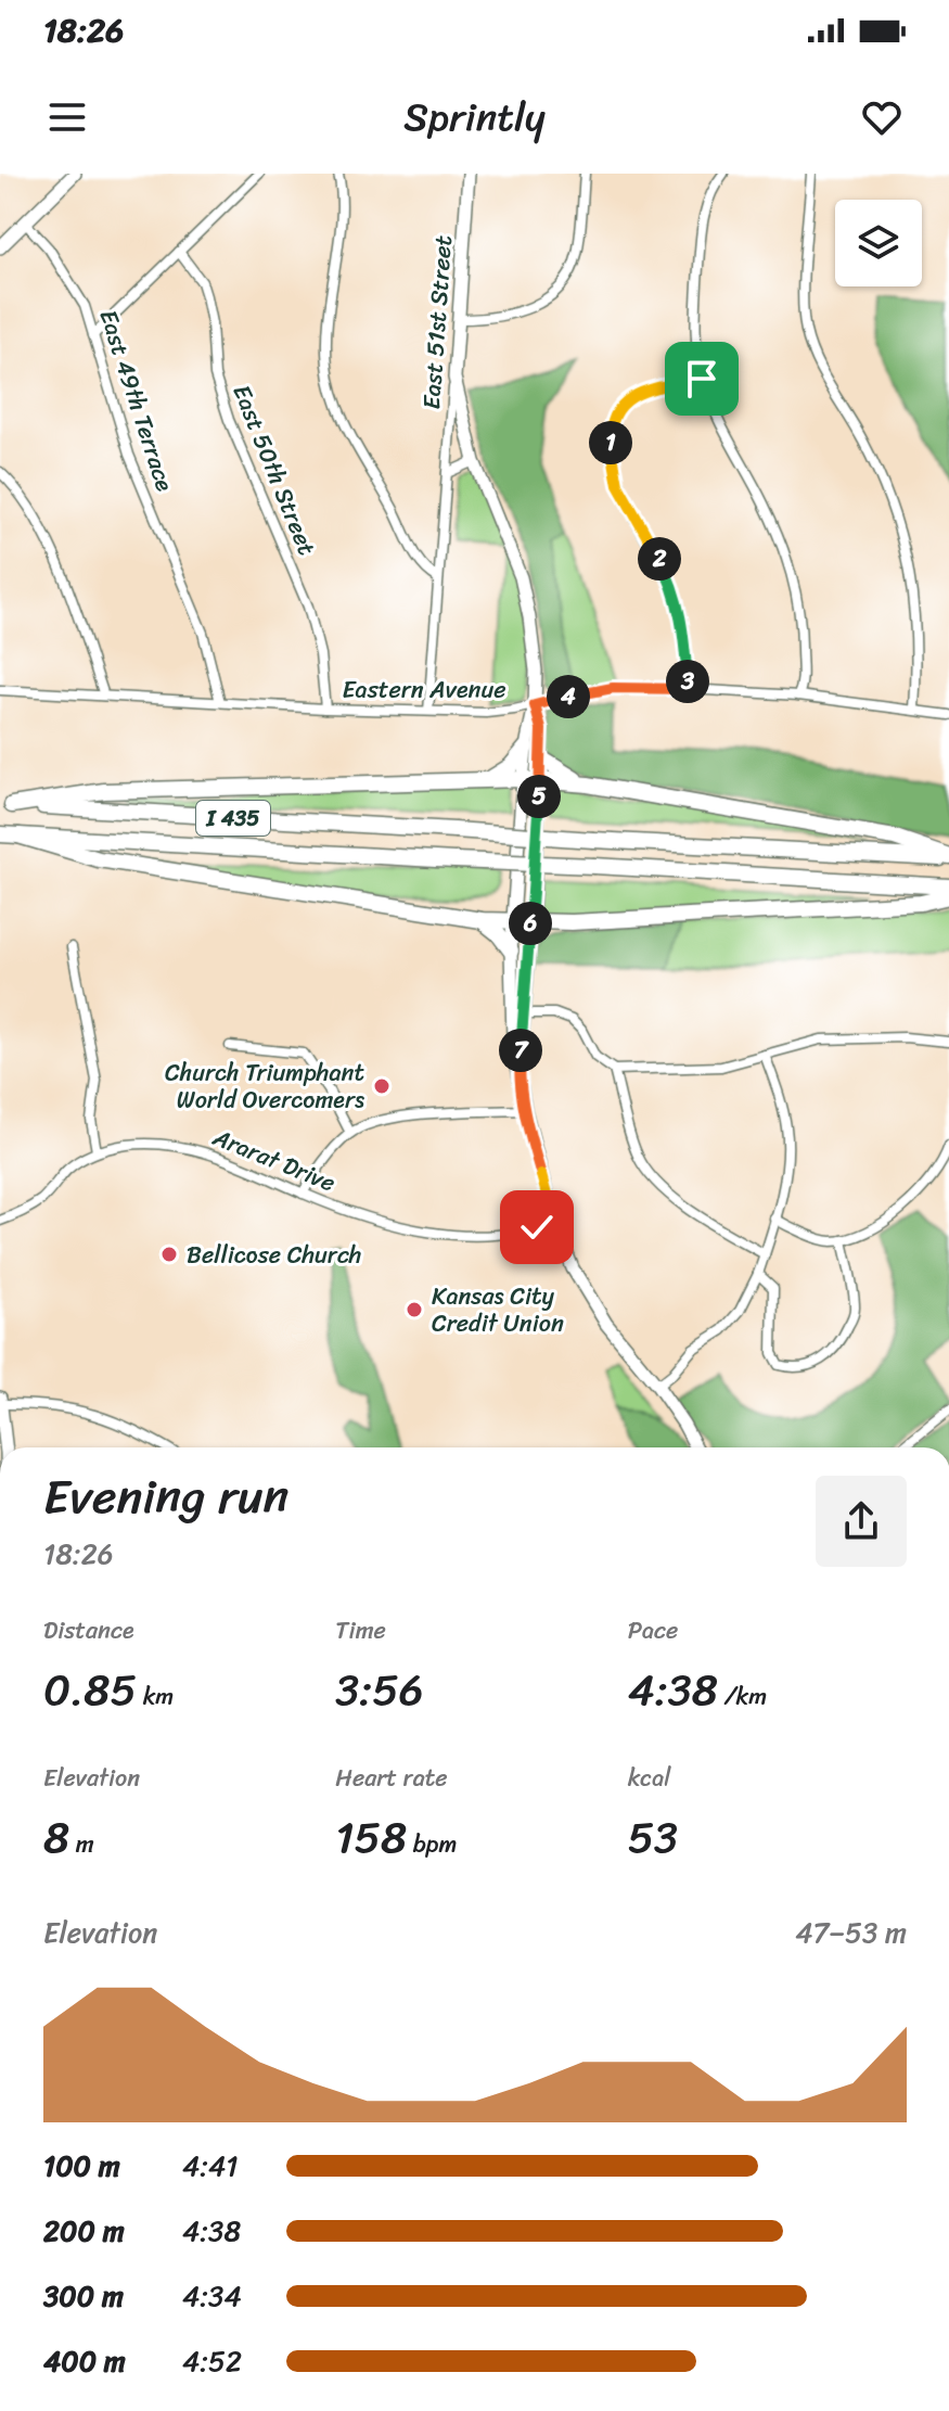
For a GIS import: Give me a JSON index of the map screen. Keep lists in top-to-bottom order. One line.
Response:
{"streets":{"highway":["I 435"],"main road":["East 51st Street"],"street":["East 49th Terrace","East 50th Street","Eastern Avenue","Ararat Drive"]},"crossings":[["East 51st Street","Eastern Avenue"],["East 49th Terrace","Eastern Avenue"],["East 50th Street","Eastern Avenue"]],"places":["Church Triumphant World Overcomers","Bellicose Church","Kansas City Credit Union"],"page":{"status":"18:26","header":"Sprintly","pins":["1","2","3","4","5","6","7"],"heading":["Evening run","18:26"],"stats":[["Distance","0.85 km"],["Time","3:56"],["Pace","4:38 /km"],["Elevation","8 m"],["Heart rate","158 bpm"],["kcal","53"]],"chart":["Elevation","47–53 m"],"list":[{"name":"100 m","note":"4:41"},{"name":"200 m","note":"4:38"},{"name":"300 m","note":"4:34"},{"name":"400 m","note":"4:52"}]}}
